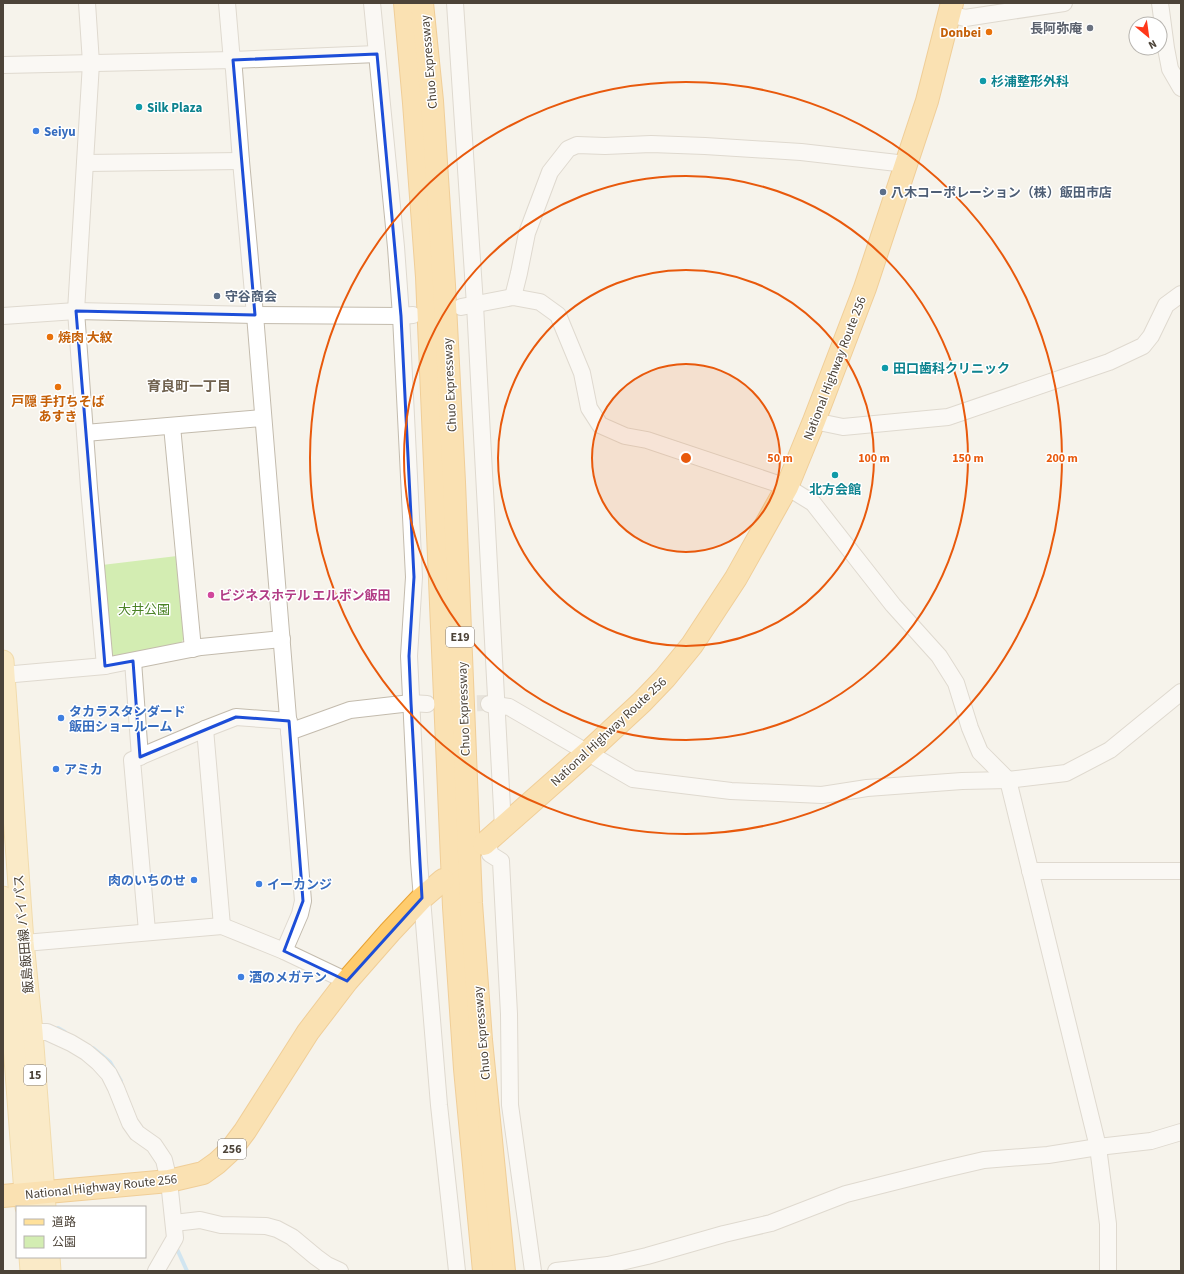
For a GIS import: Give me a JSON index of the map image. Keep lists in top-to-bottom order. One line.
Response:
{"streets":{"highway":["Chuo Expressway","National Highway Route 256","E19","256"],"main road":["飯島飯田線 バイパス","15"]},"crossings":[["National Highway Route 256","飯島飯田線 バイパス"]],"districts":["育良町一丁目"],"parks":["大井公園"],"places":["長阿弥庵","Donbei","杉浦整形外科","Silk Plaza","Seiyu","八木コーポレーション（株）飯田市店","守谷商会","焼肉 大紋","田口歯科クリニック","戸隠 手打ちそば あすき","北方会館","ビジネスホテル エルボン飯田","タカラスタンダード 飯田ショールーム","アミカ","肉のいちのせ","イーカンジ","酒のメガテン"],"legend":["道路","公園"],"north":"bottom right","rings":["50 m","100 m","150 m","200 m"]}
